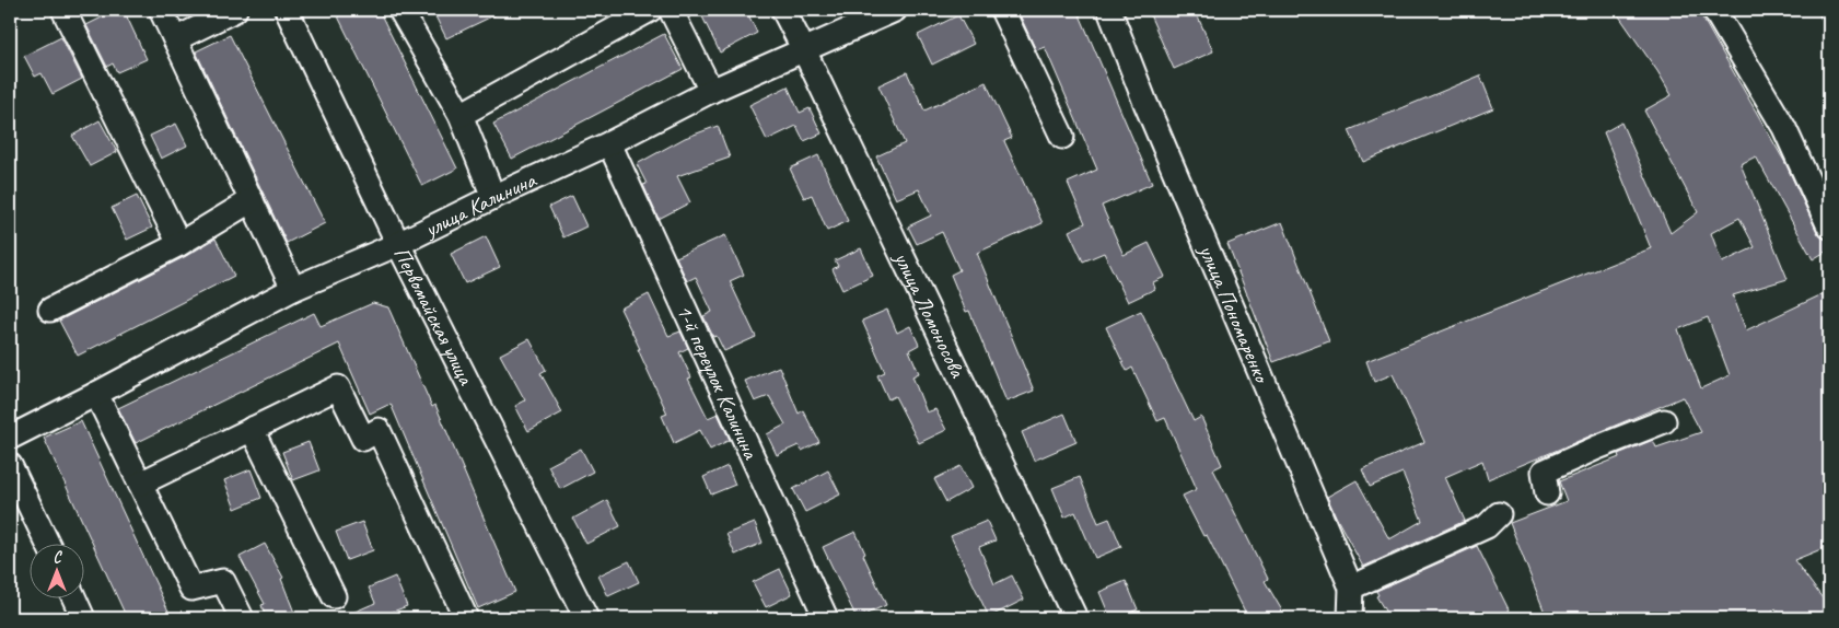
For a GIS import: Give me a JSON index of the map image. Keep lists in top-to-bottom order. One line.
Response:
{"streets":{"street":["улица Калинина","улица Пономаренко","улица Ломоносова","Первомайская улица","1-й переулок Калинина"]},"crossings":[["улица Калинина","улица Ломоносова"],["улица Калинина","Первомайская улица"],["улица Калинина","1-й переулок Калинина"]],"north":"top"}
